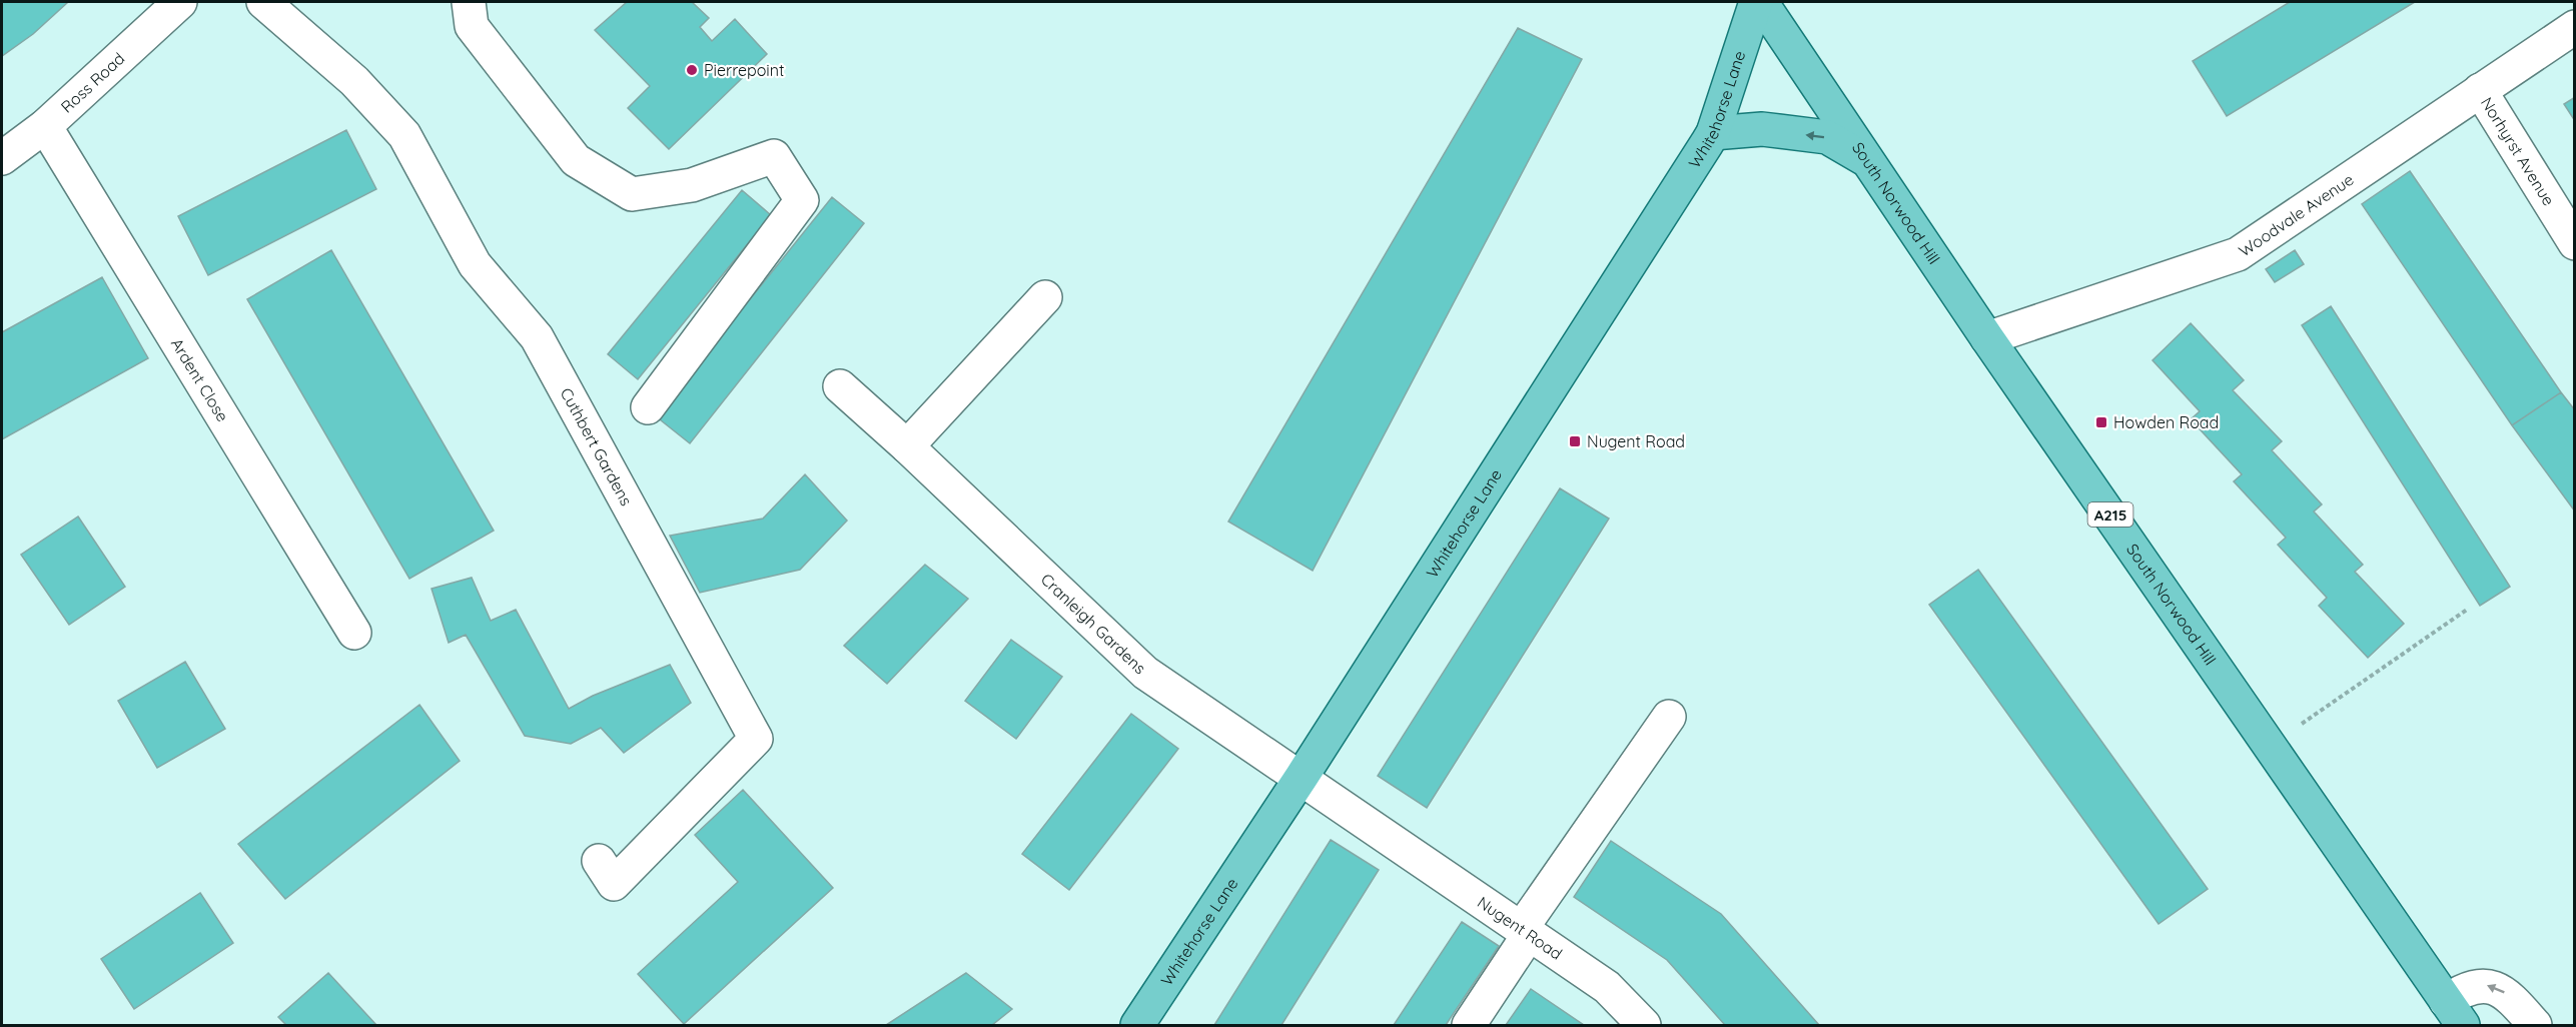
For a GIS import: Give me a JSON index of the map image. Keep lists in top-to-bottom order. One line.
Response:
{"streets":{"main road":["Whitehorse Lane","South Norwood Hill","A215"],"street":["Ross Road","Norhyrst Avenue","Woodvale Avenue","Ardent Close","Cuthbert Gardens","Cranleigh Gardens","Nugent Road"]},"crossings":[["Ross Road","Ardent Close"],["Whitehorse Lane","Cranleigh Gardens"],["Whitehorse Lane","Nugent Road"],["Norhyrst Avenue","Woodvale Avenue"],["South Norwood Hill","Woodvale Avenue"],["Cranleigh Gardens","Nugent Road"]],"places":{"other":["Pierrepoint"],"transit":["Howden Road","Nugent Road"]}}
